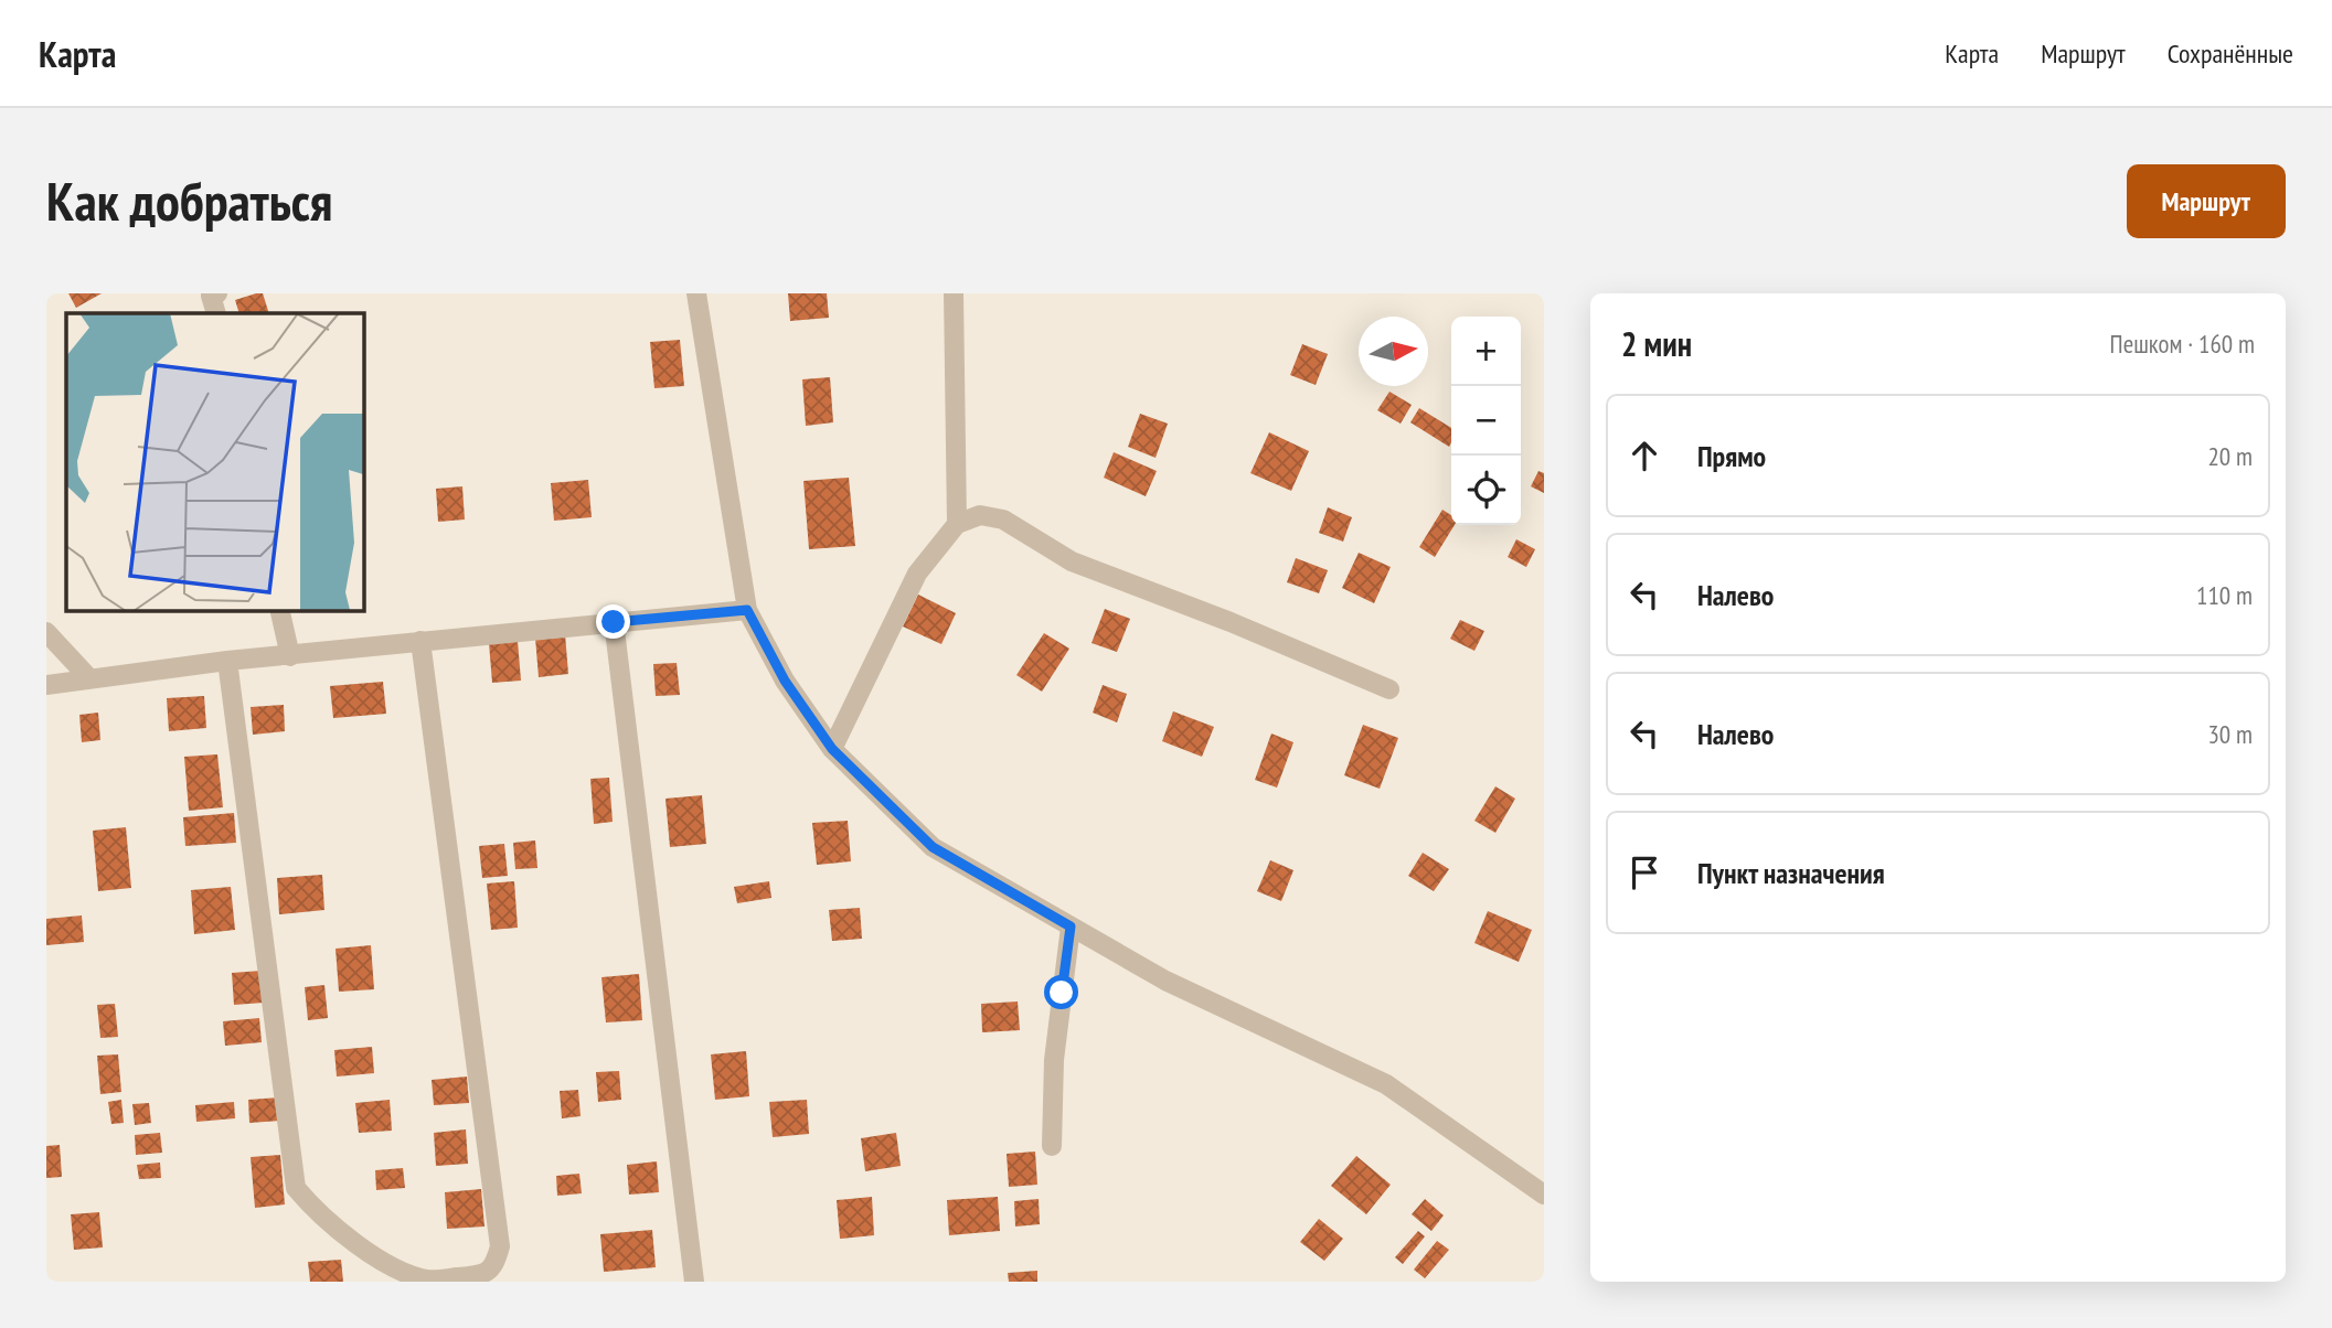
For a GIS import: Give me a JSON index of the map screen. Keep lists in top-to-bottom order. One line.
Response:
{"north":"right","page":{"header":"Карта","nav":["Карта","Маршрут","Сохранённые"],"buttons":"Маршрут","title":"Как добраться","heading":["2 мин","Пешком · 160 m"],"map_buttons":["+","−"],"list":[["Прямо","20 m"],["Налево","110 m"],["Налево","30 m"],"Пункт назначения"]}}
